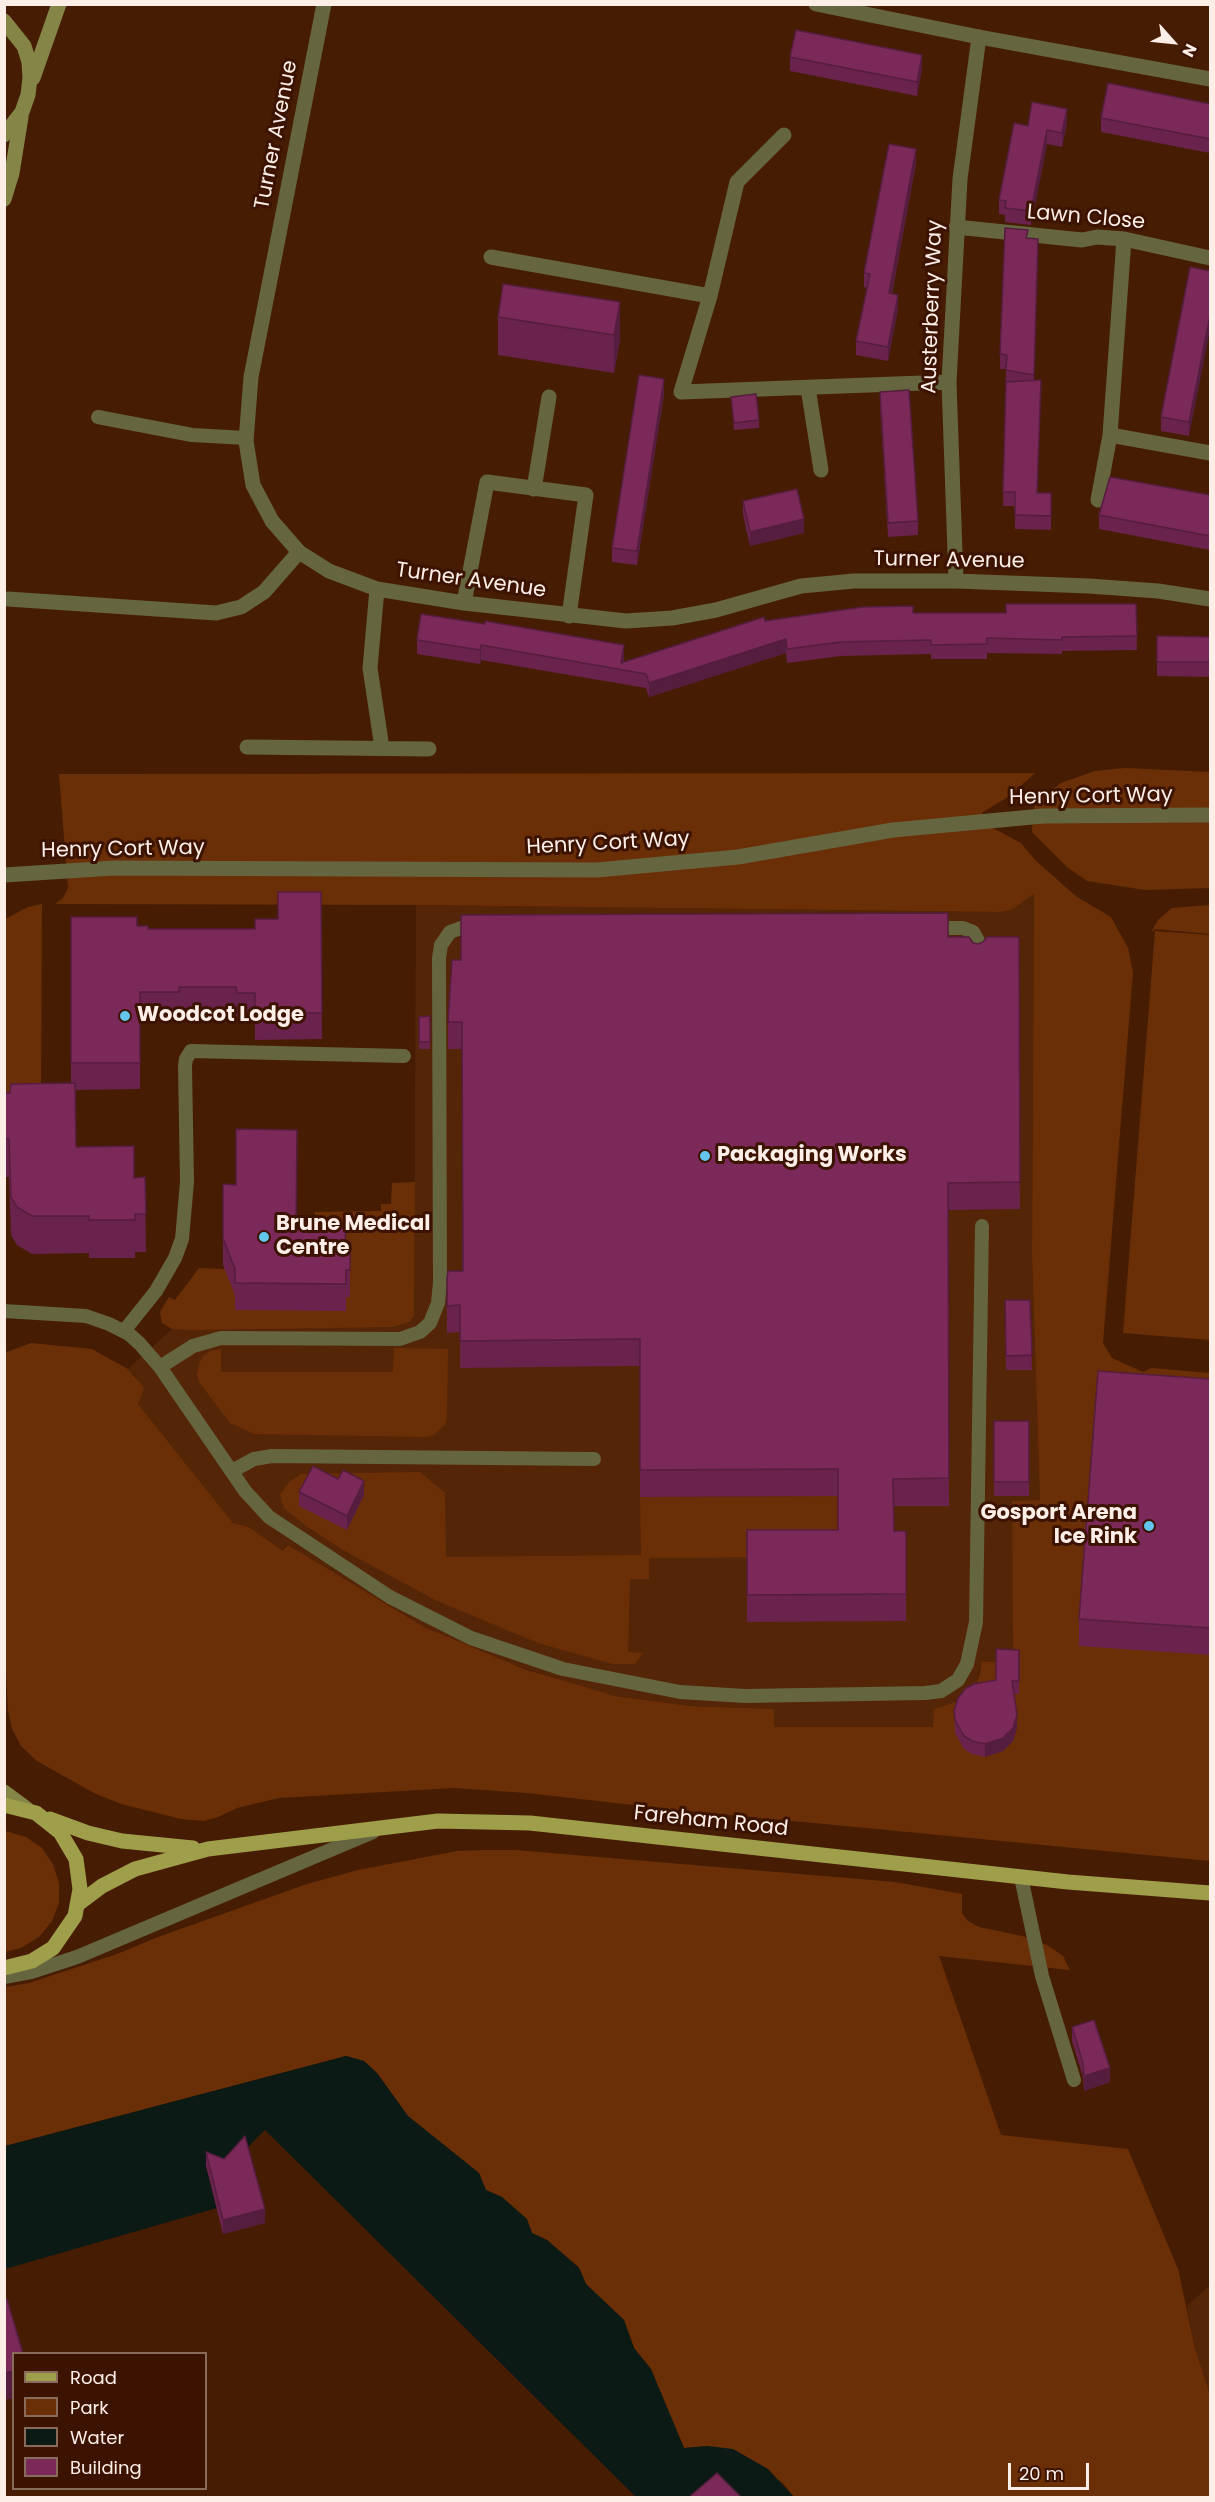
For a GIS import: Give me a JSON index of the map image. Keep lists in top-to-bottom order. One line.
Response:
{"streets":{"main road":["Fareham Road"],"street":["Turner Avenue","Lawn Close","Austerberry Way","Henry Cort Way"]},"crossings":[["Turner Avenue","Austerberry Way"],["Lawn Close","Austerberry Way"]],"places":["Woodcot Lodge","Packaging Works","Brune Medical Centre","Gosport Arena Ice Rink"],"legend":["Road","Park","Water","Building"],"scale_bar":"20 m","north":"bottom right"}
